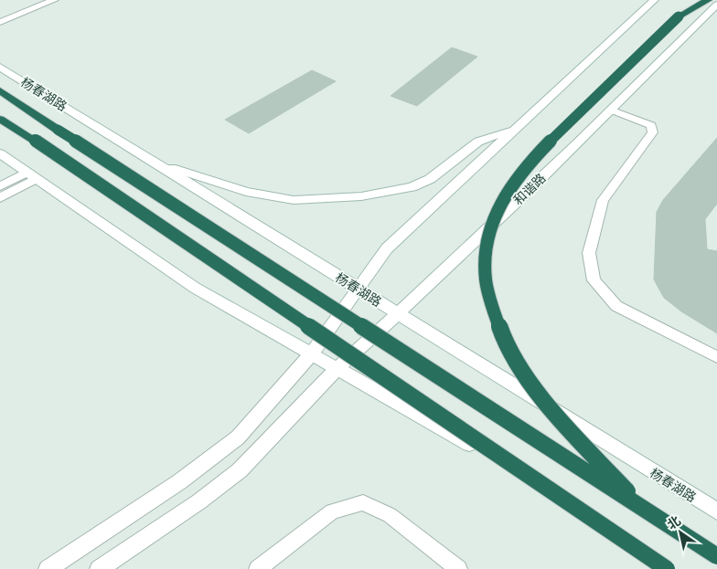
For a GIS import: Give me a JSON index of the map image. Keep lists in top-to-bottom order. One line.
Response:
{"streets":{"main road":["杨春湖路","和谐路"]},"crossings":[["杨春湖路","和谐路"]],"north":"top left"}
